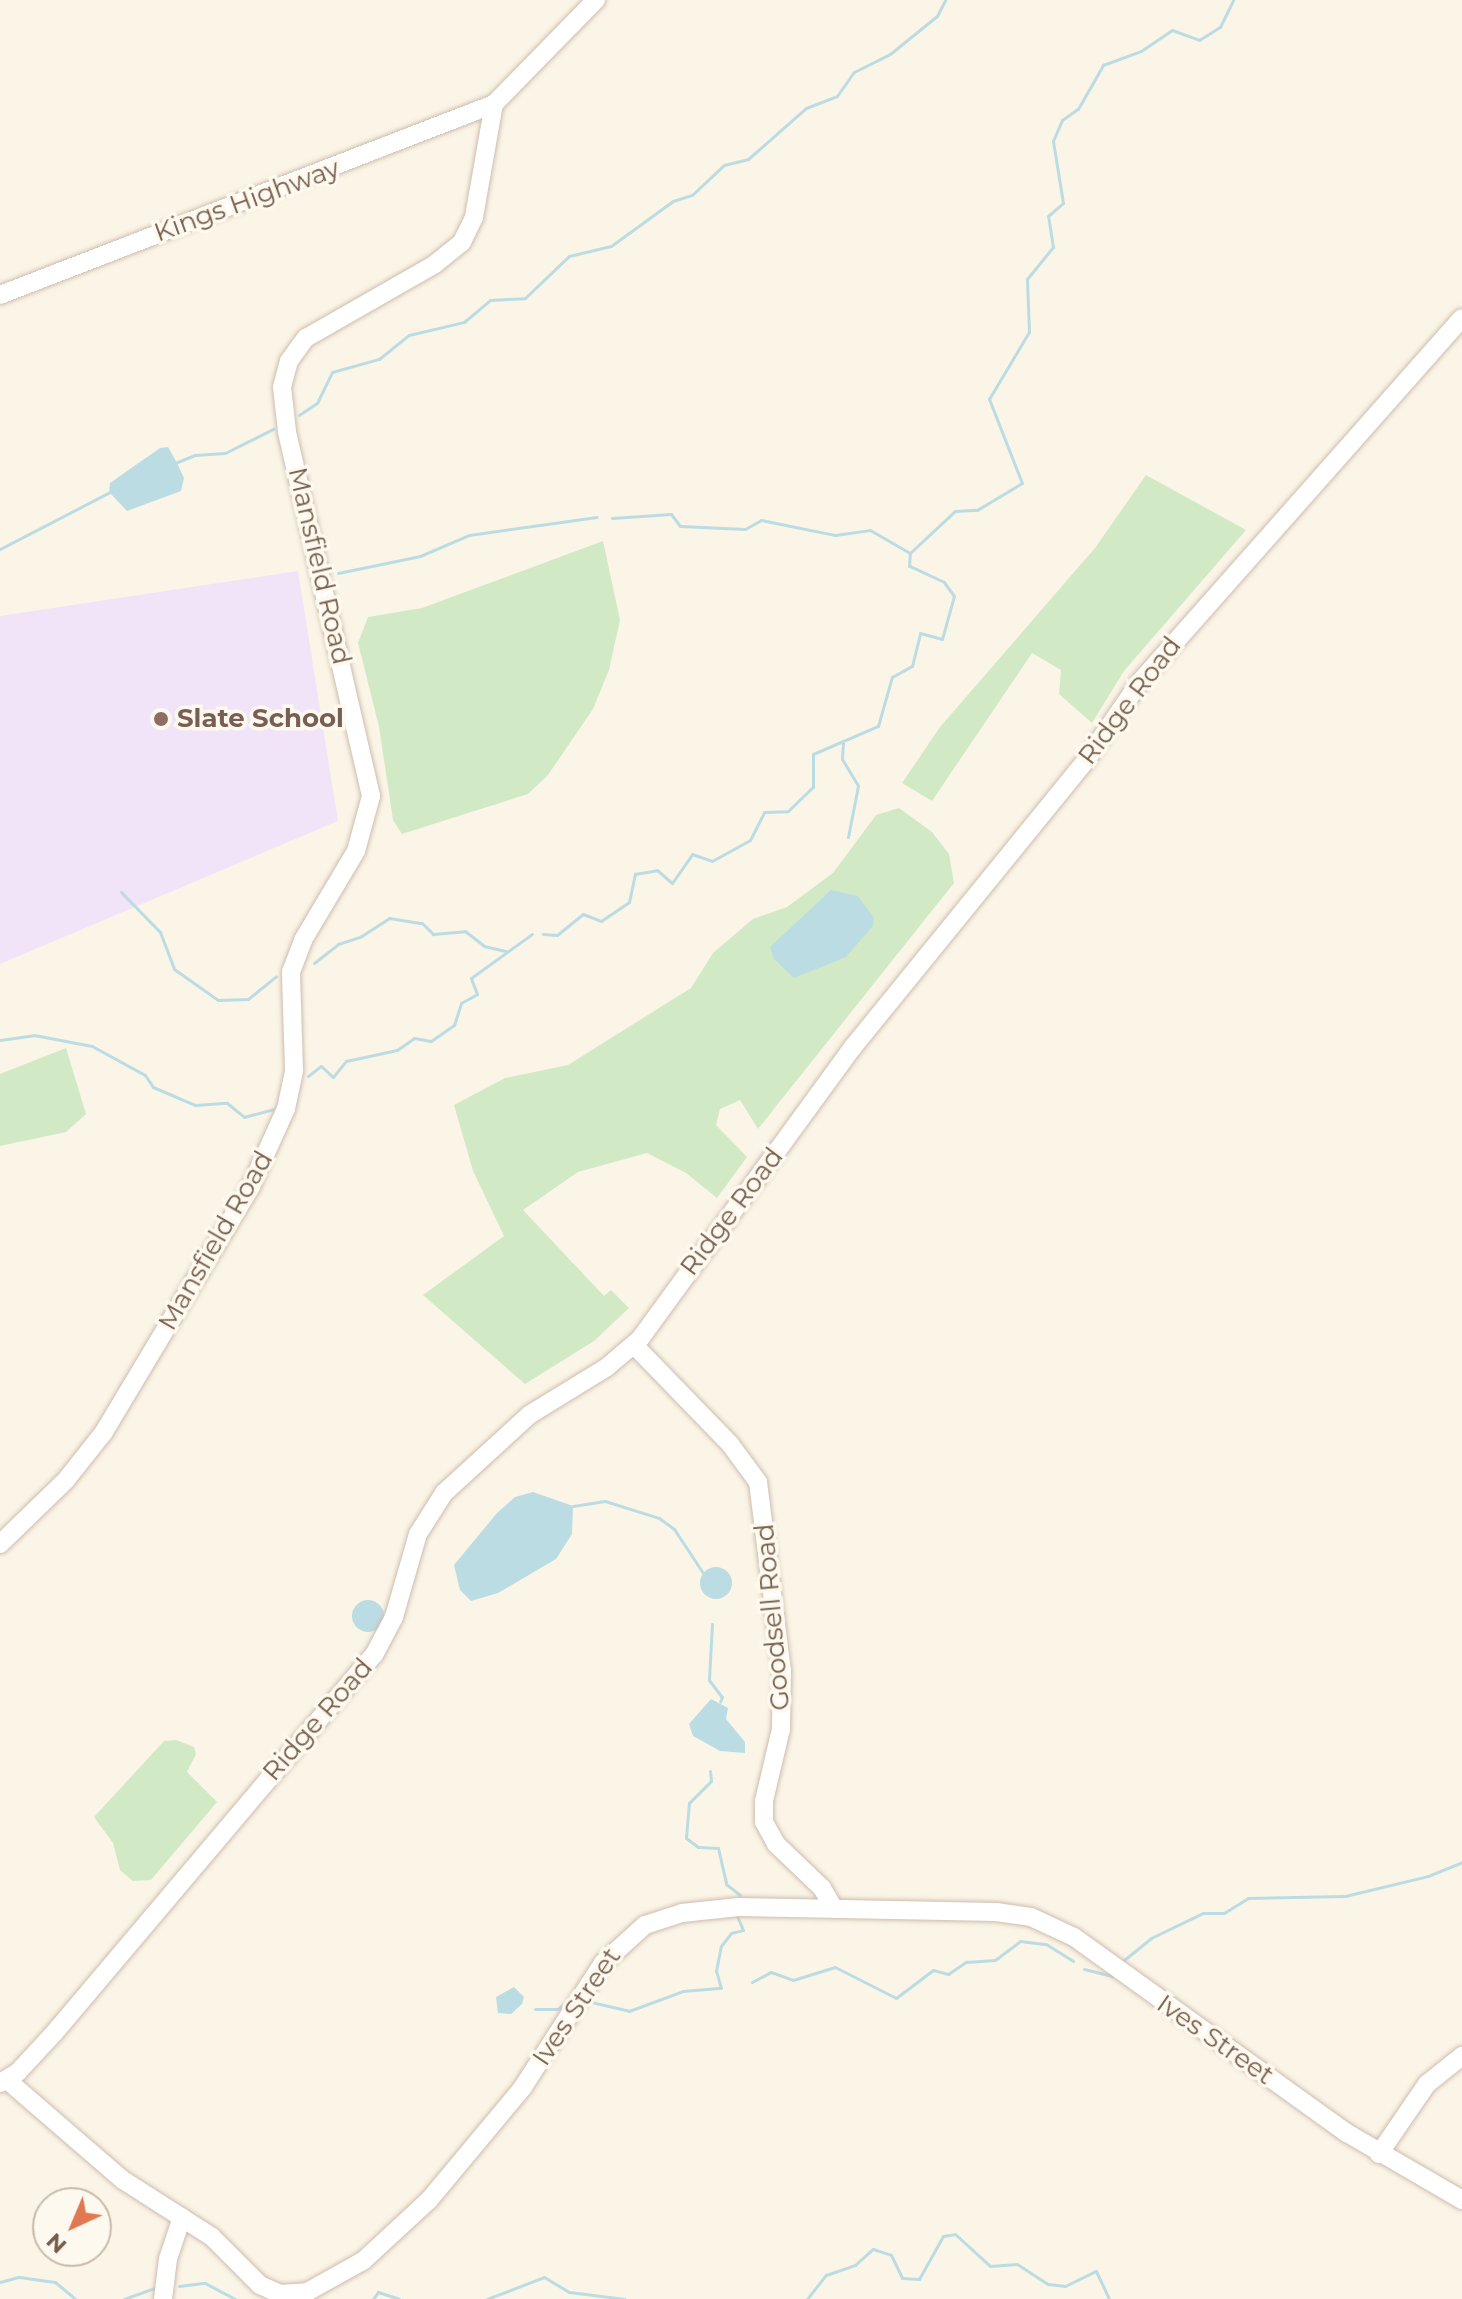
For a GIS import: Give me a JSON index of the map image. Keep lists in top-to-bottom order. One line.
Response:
{"streets":{"street":["Kings Highway","Mansfield Road","Ridge Road","Goodsell Road","Ives Street"]},"crossings":[["Kings Highway","Mansfield Road"],["Ridge Road","Goodsell Road"],["Ridge Road","Ives Street"],["Goodsell Road","Ives Street"]],"places":["Slate School"],"north":"bottom left"}
